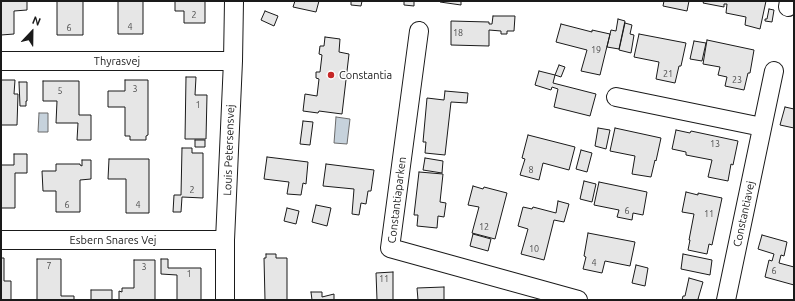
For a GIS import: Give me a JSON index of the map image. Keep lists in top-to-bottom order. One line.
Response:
{"streets":{"street":["Thyrasvej","Louis Petersensvej","Constantiaparken","Constantiavej","Esbern Snares Vej"]},"crossings":[["Thyrasvej","Louis Petersensvej"],["Louis Petersensvej","Esbern Snares Vej"]],"places":["Constantia"],"house_numbers":["2","4","6","18","19","21","23","3","5","1","13","8","2","6","4","6","11","12","10","4","7","3","6","1","11"],"north":"top"}
